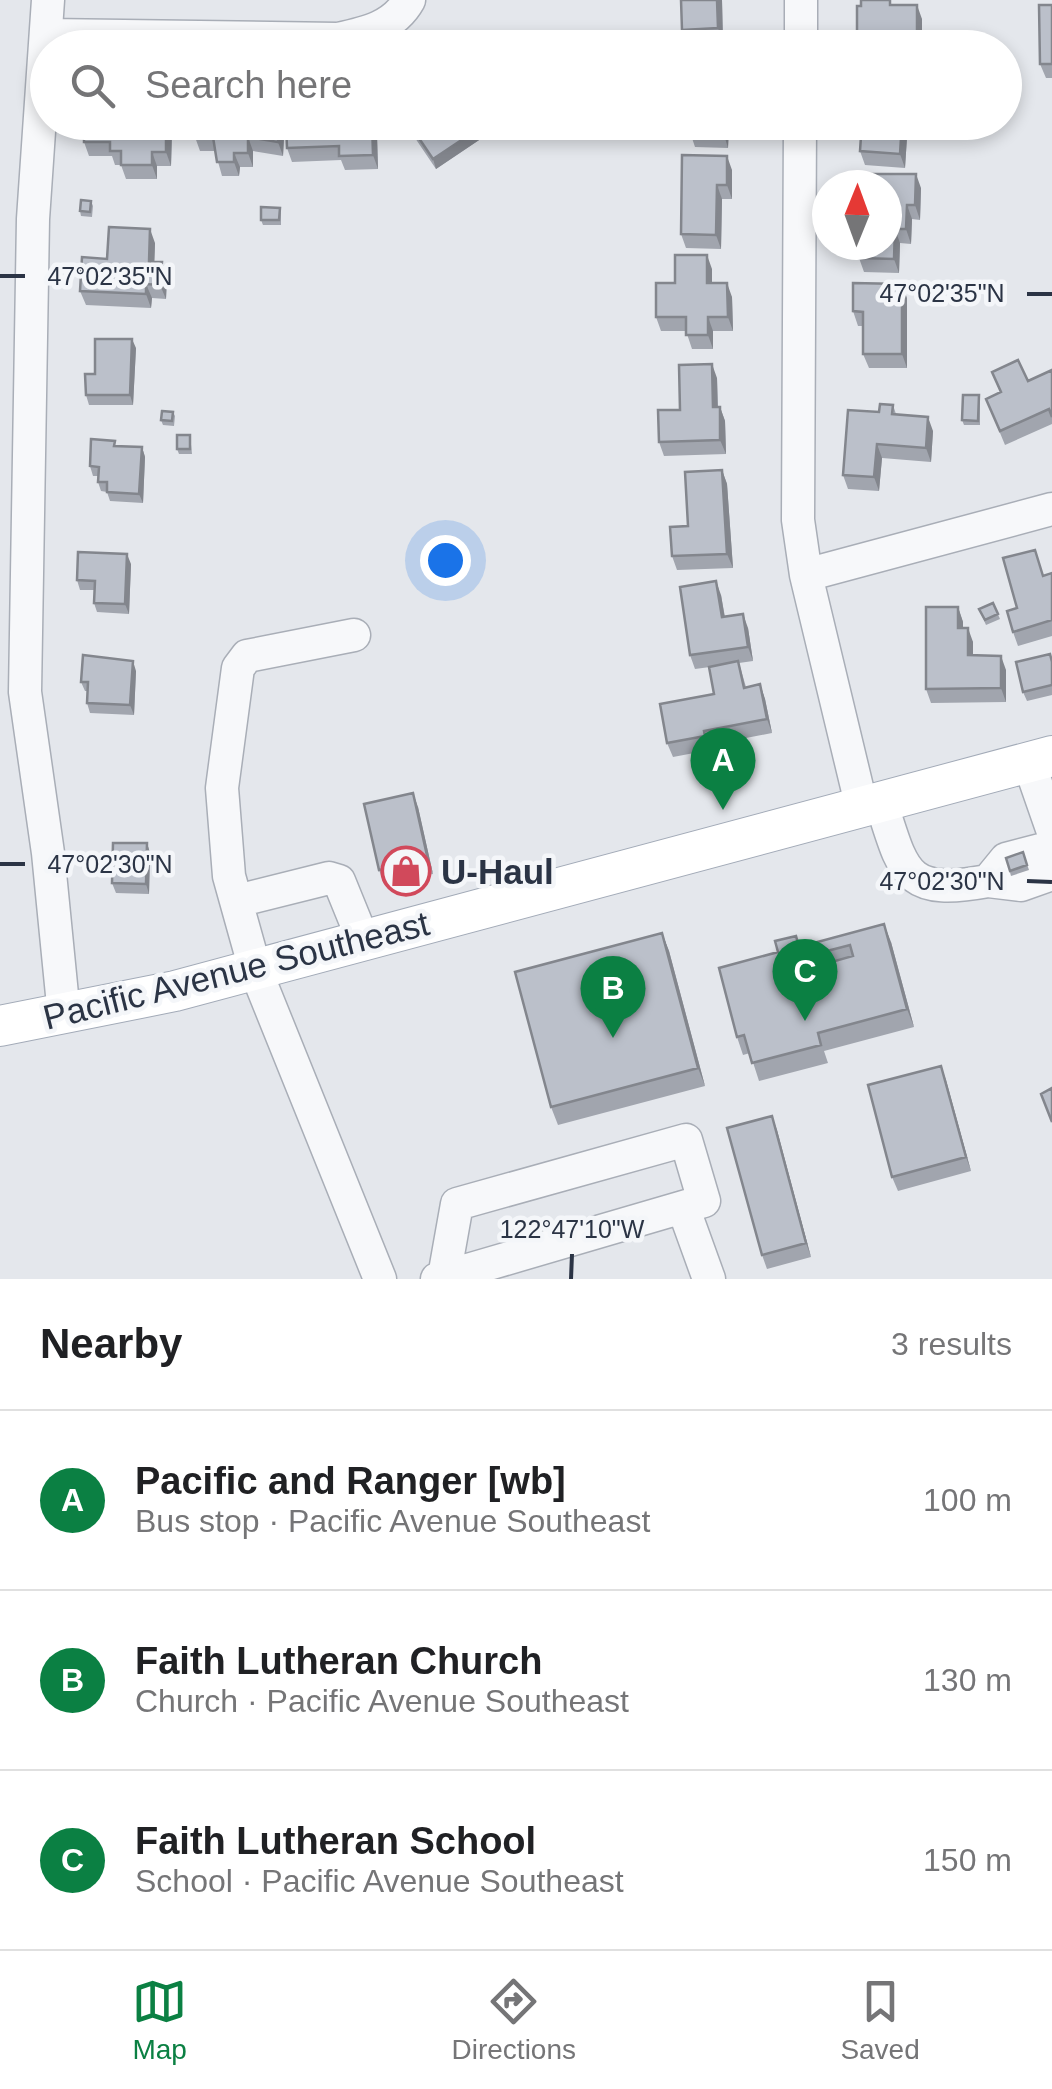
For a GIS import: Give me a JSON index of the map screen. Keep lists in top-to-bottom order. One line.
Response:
{"streets":{"main road":["Pacific Avenue Southeast"]},"places":{"shop":["U-Haul"]},"north":"top","page":{"search":"Search here","pins":["A","C","B"],"heading":["Nearby","3 results"],"list":[{"mark":"A","name":"Pacific and Ranger [wb]","note":"Bus stop · Pacific Avenue Southeast","value":"100 m"},{"mark":"B","name":"Faith Lutheran Church","note":"Church · Pacific Avenue Southeast","value":"130 m"},{"mark":"C","name":"Faith Lutheran School","note":"School · Pacific Avenue Southeast","value":"150 m"}],"nav":["Map","Directions","Saved"]},"coordinates":["47°02'35\"N","47°02'30\"N","122°47'10\"W"]}
